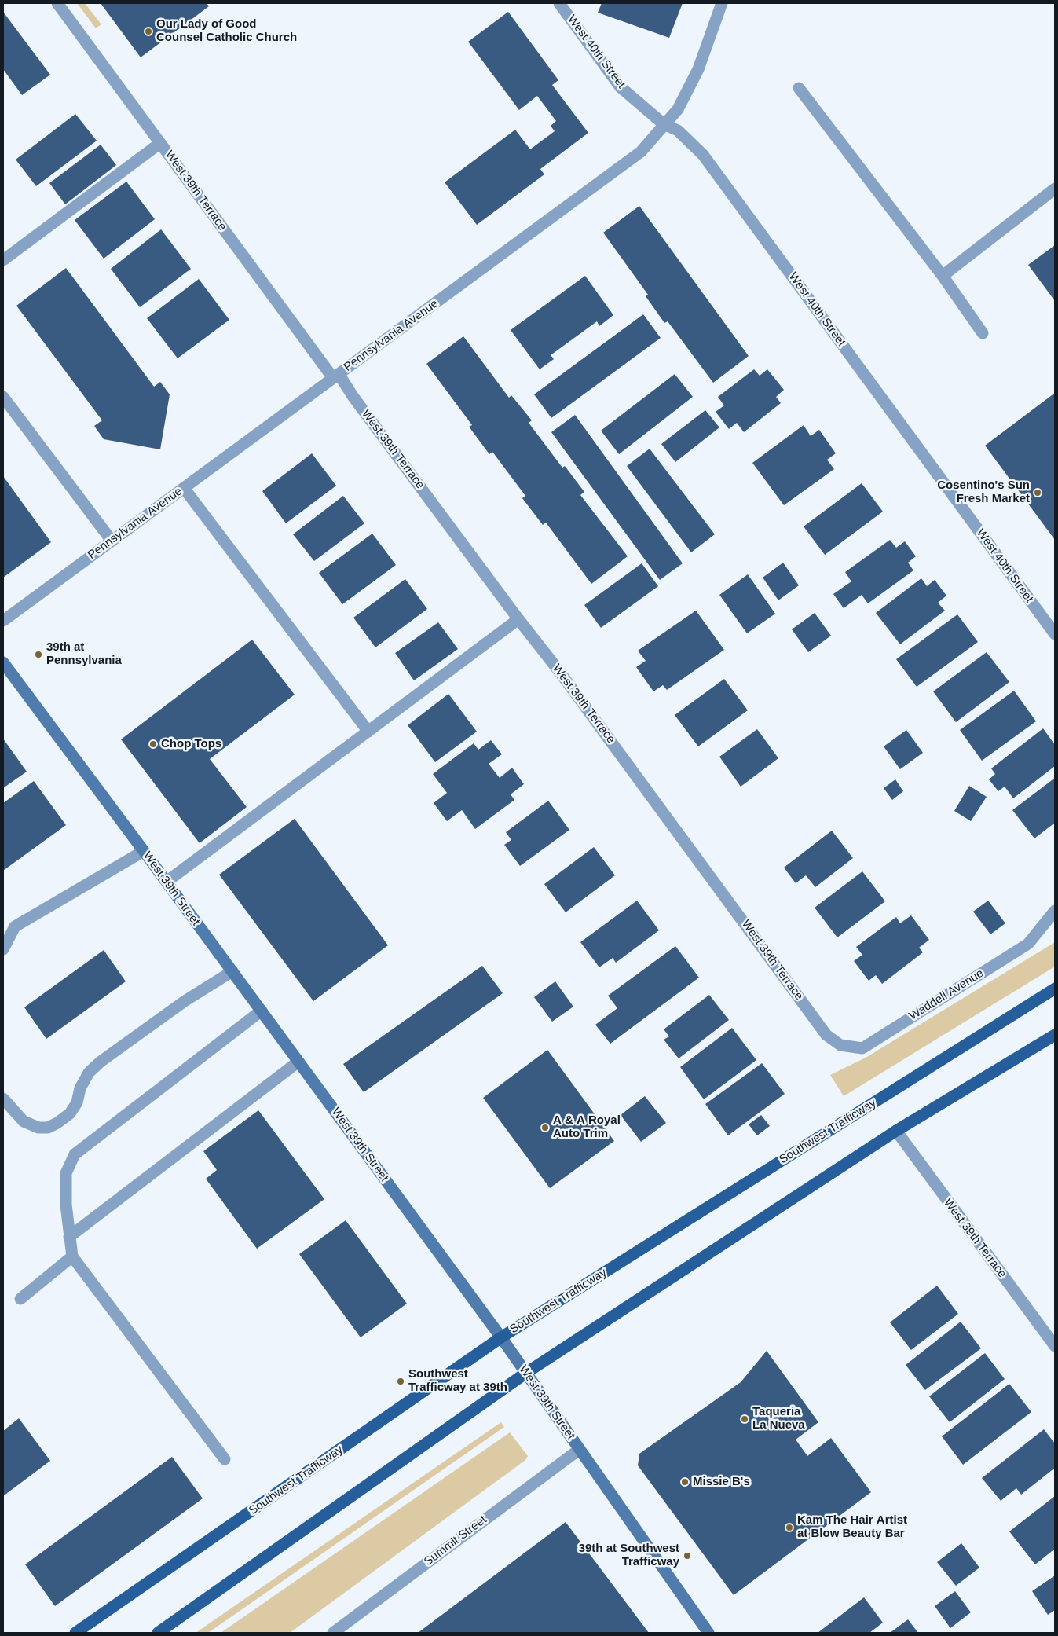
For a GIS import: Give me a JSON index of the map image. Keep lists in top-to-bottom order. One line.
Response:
{"streets":{"main road":["West 39th Street","Southwest Trafficway"],"street":["West 40th Street","West 39th Terrace","Pennsylvania Avenue","Waddell Avenue","Summit Street"]},"crossings":[["West 40th Street","Pennsylvania Avenue"],["West 39th Terrace","Pennsylvania Avenue"],["West 39th Terrace","Waddell Avenue"],["West 39th Street","Southwest Trafficway"],["West 39th Street","Summit Street"]],"places":["Our Lady of Good Counsel Catholic Church","Cosentino's Sun Fresh Market","39th at Pennsylvania","Chop Tops","A & A Royal Auto Trim","Southwest Trafficway at 39th","Taqueria La Nueva","Missie B's","Kam The Hair Artist at Blow Beauty Bar","39th at Southwest Trafficway"]}
